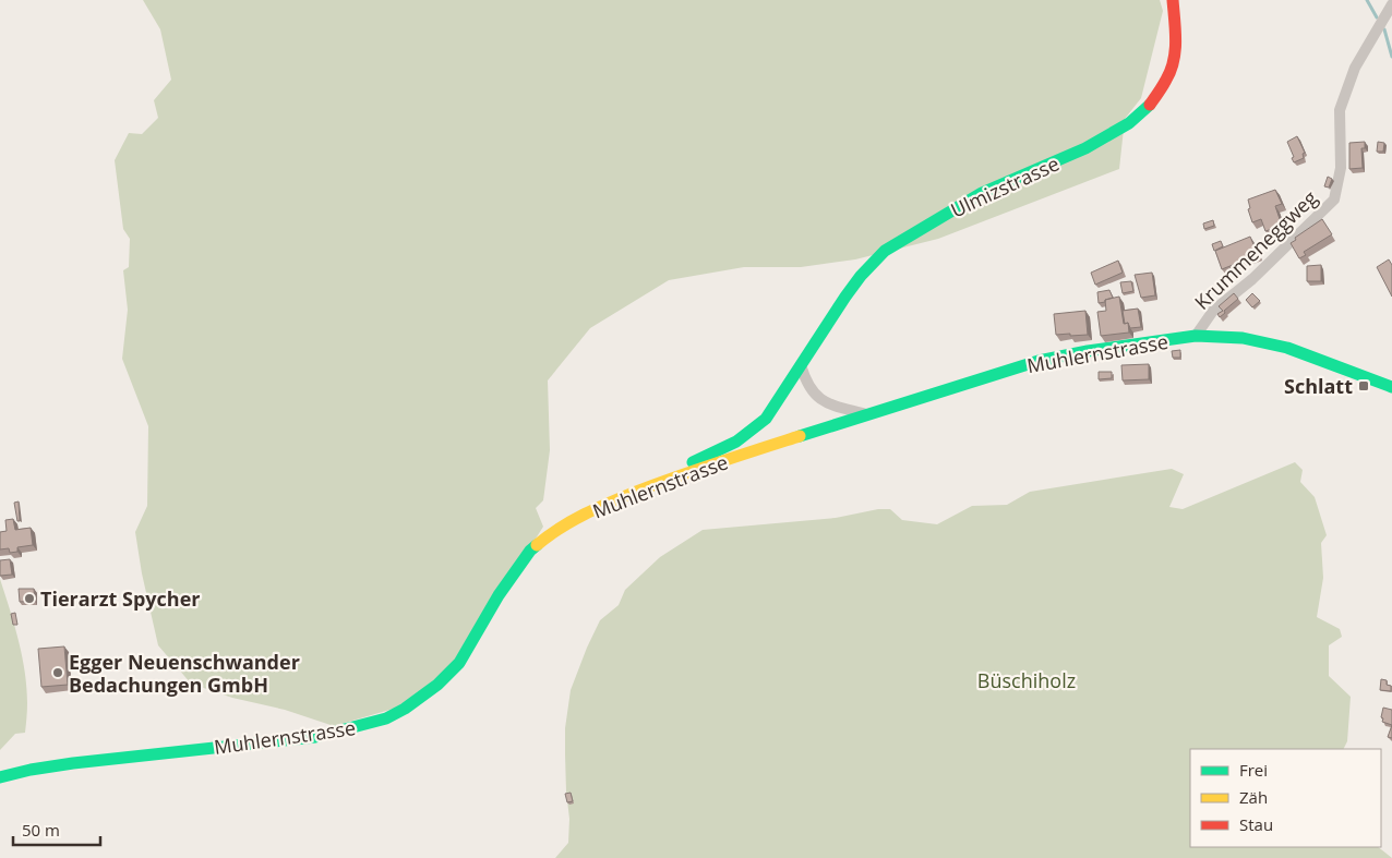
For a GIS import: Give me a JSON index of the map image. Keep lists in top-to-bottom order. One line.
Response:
{"streets":{"street":["Ulmizstrasse","Krummeneggweg","Muhlernstrasse"]},"crossings":[["Ulmizstrasse","Muhlernstrasse"],["Krummeneggweg","Muhlernstrasse"]],"parks":["Büschiholz"],"places":{"transit":["Schlatt"],"other":["Tierarzt Spycher","Egger Neuenschwander Bedachungen GmbH"]},"legend":["Frei","Zäh","Stau"],"scale_bar":"50 m"}
